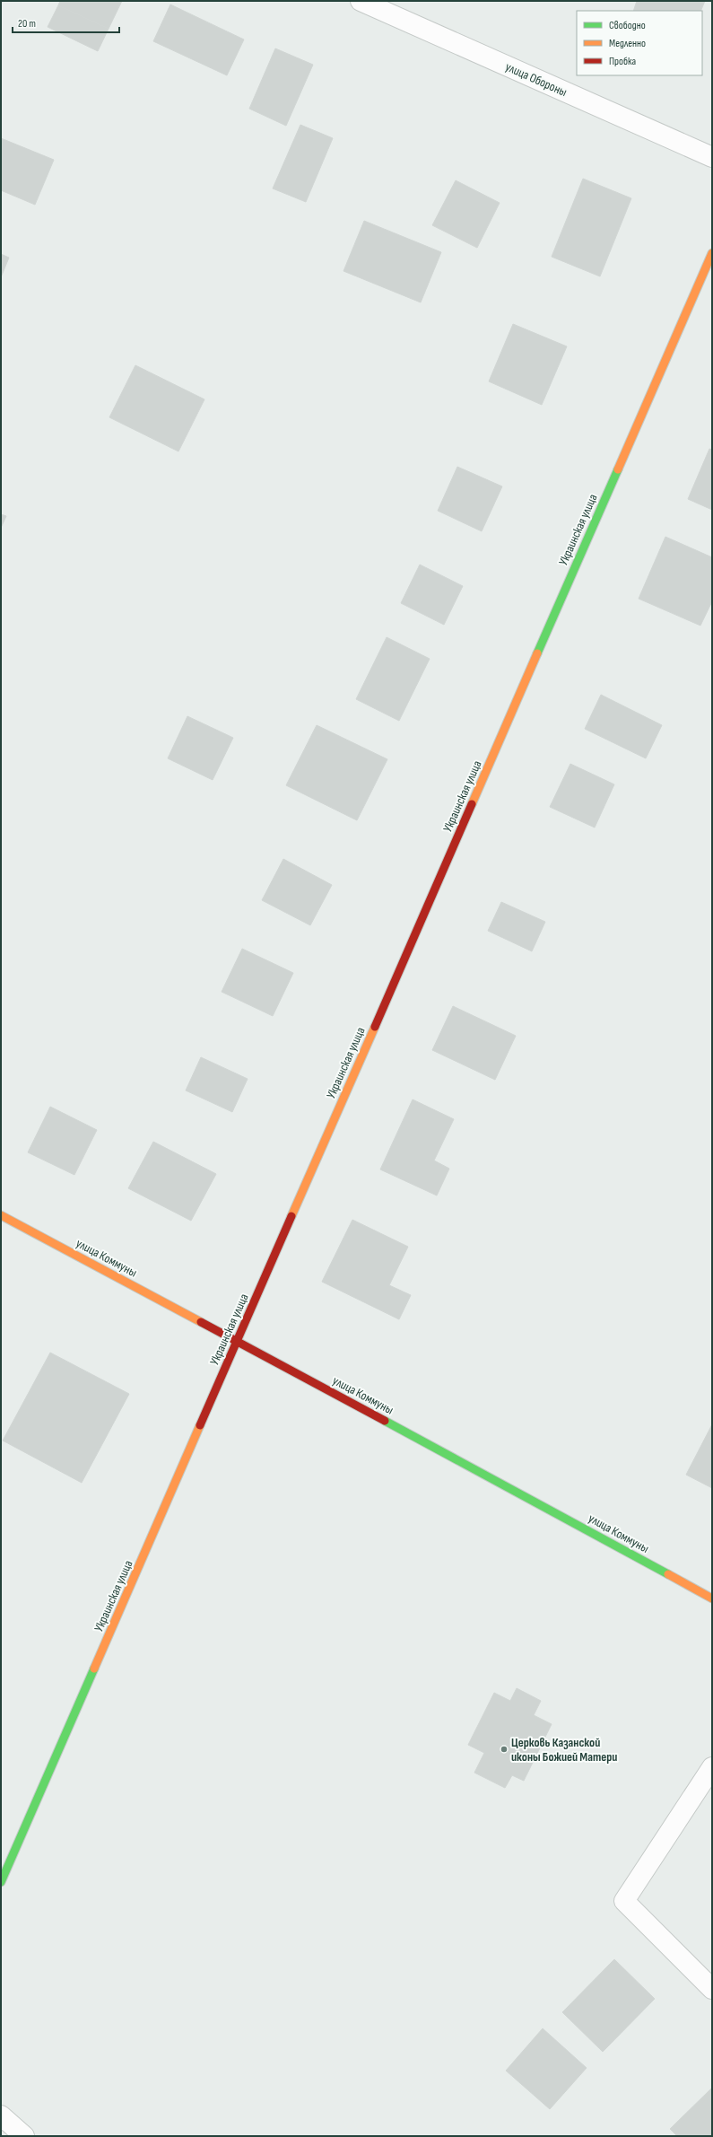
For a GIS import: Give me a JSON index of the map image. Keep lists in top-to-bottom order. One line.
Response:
{"streets":{"street":["улица Обороны","Украинская улица","улица Коммуны"]},"crossings":[["Украинская улица","улица Коммуны"]],"places":["Церковь Казанской иконы Божией Матери"],"legend":["Свободно","Медленно","Пробка"],"scale_bar":"20 m"}
